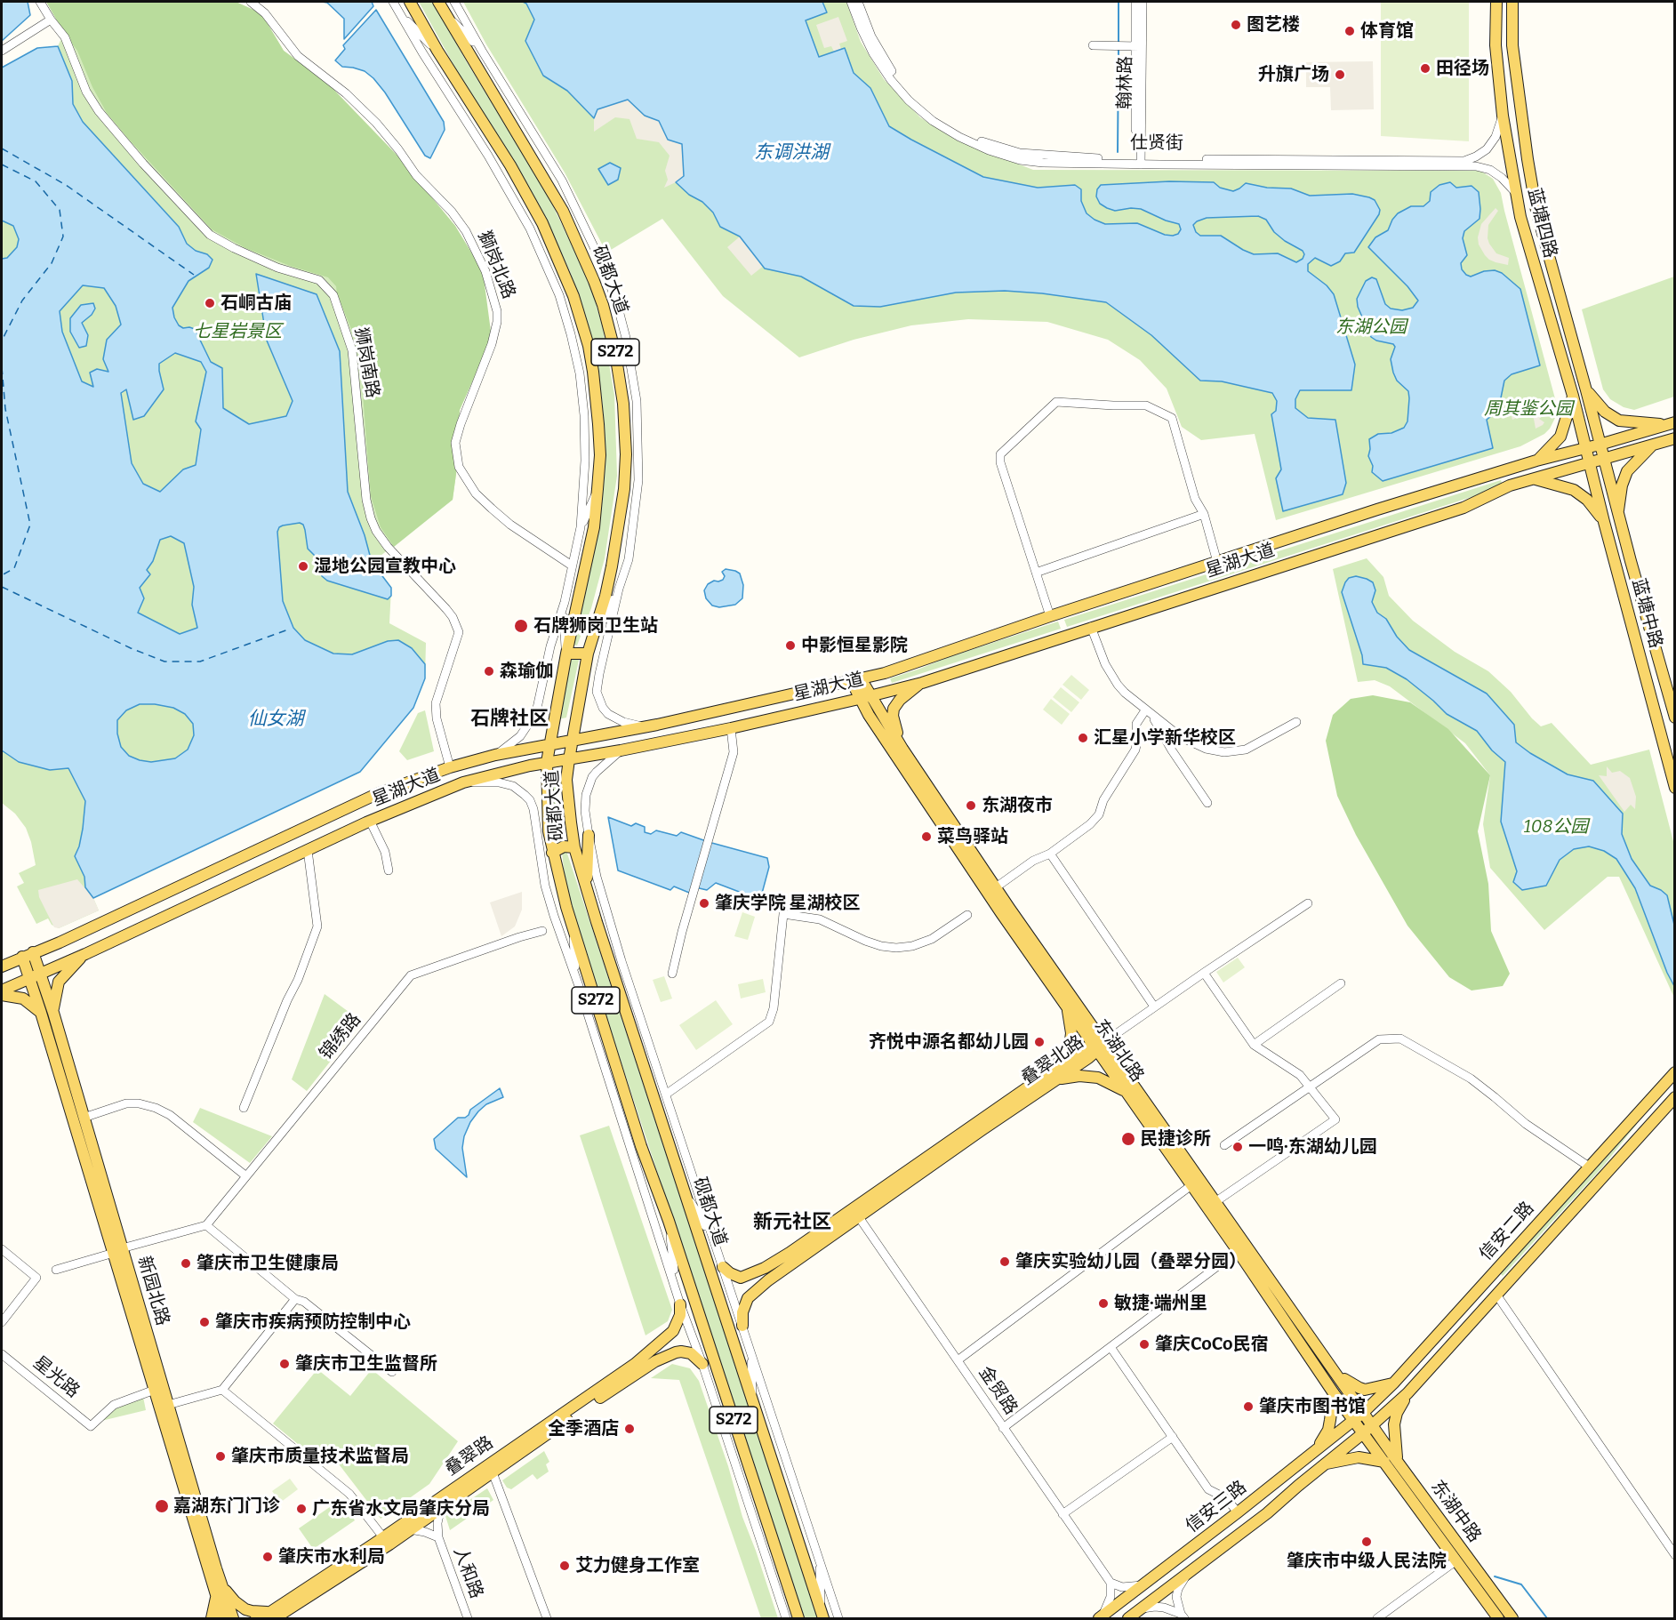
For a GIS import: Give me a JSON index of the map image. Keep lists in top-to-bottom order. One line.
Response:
{"streets":{"main road":["蓝塘四路","砚都大道","S272","星湖大道","蓝塘中路","东湖北路","叠翠北路","信安二路","新园北路","叠翠路","信安三路","东湖中路"],"street":["翰林路","仕贤街","獅岗北路","狮岗南路","锦绣路","星光路","金贸路","人和路"]},"crossings":[["翰林路","仕贤街"],["仕贤街","蓝塘四路"],["蓝塘四路","星湖大道"],["蓝塘四路","蓝塘中路"],["砚都大道","星湖大道"],["砚都大道","叠翠北路"],["砚都大道","叠翠路"],["狮岗南路","星湖大道"],["星湖大道","蓝塘中路"],["星湖大道","东湖北路"],["星湖大道","新园北路"],["东湖北路","叠翠北路"],["东湖北路","信安二路"],["东湖北路","信安三路"],["东湖北路","东湖中路"],["叠翠北路","金贸路"],["信安二路","信安三路"],["信安二路","东湖中路"],["新园北路","星光路"],["信安三路","东湖中路"]],"districts":["石牌社区","新元社区"],"water":["东调洪湖","仙女湖"],"parks":["东湖公园","七星岩景区","周其鉴公园","108公园"],"places":["图艺楼","体育馆","田径场","升旗广场","石峒古庙","湿地公园宣教中心","石牌狮岗卫生站","中影恒星影院","森瑜伽","汇星小学新华校区","东湖夜市","菜鸟驿站","肇庆学院 星湖校区","齐悦中源名都幼儿园","民捷诊所","一鸣·东湖幼儿园","肇庆实验幼儿园（叠翠分园）","肇庆市卫生健康局","敏捷·端州里","肇庆市疾病预防控制中心","肇庆CoCo民宿","肇庆市卫生监督所","肇庆市图书馆","全季酒店","肇庆市质量技术监督局","嘉湖东门门诊","广东省水文局肇庆分局","肇庆市中级人民法院","肇庆市水利局","艾力健身工作室"]}
